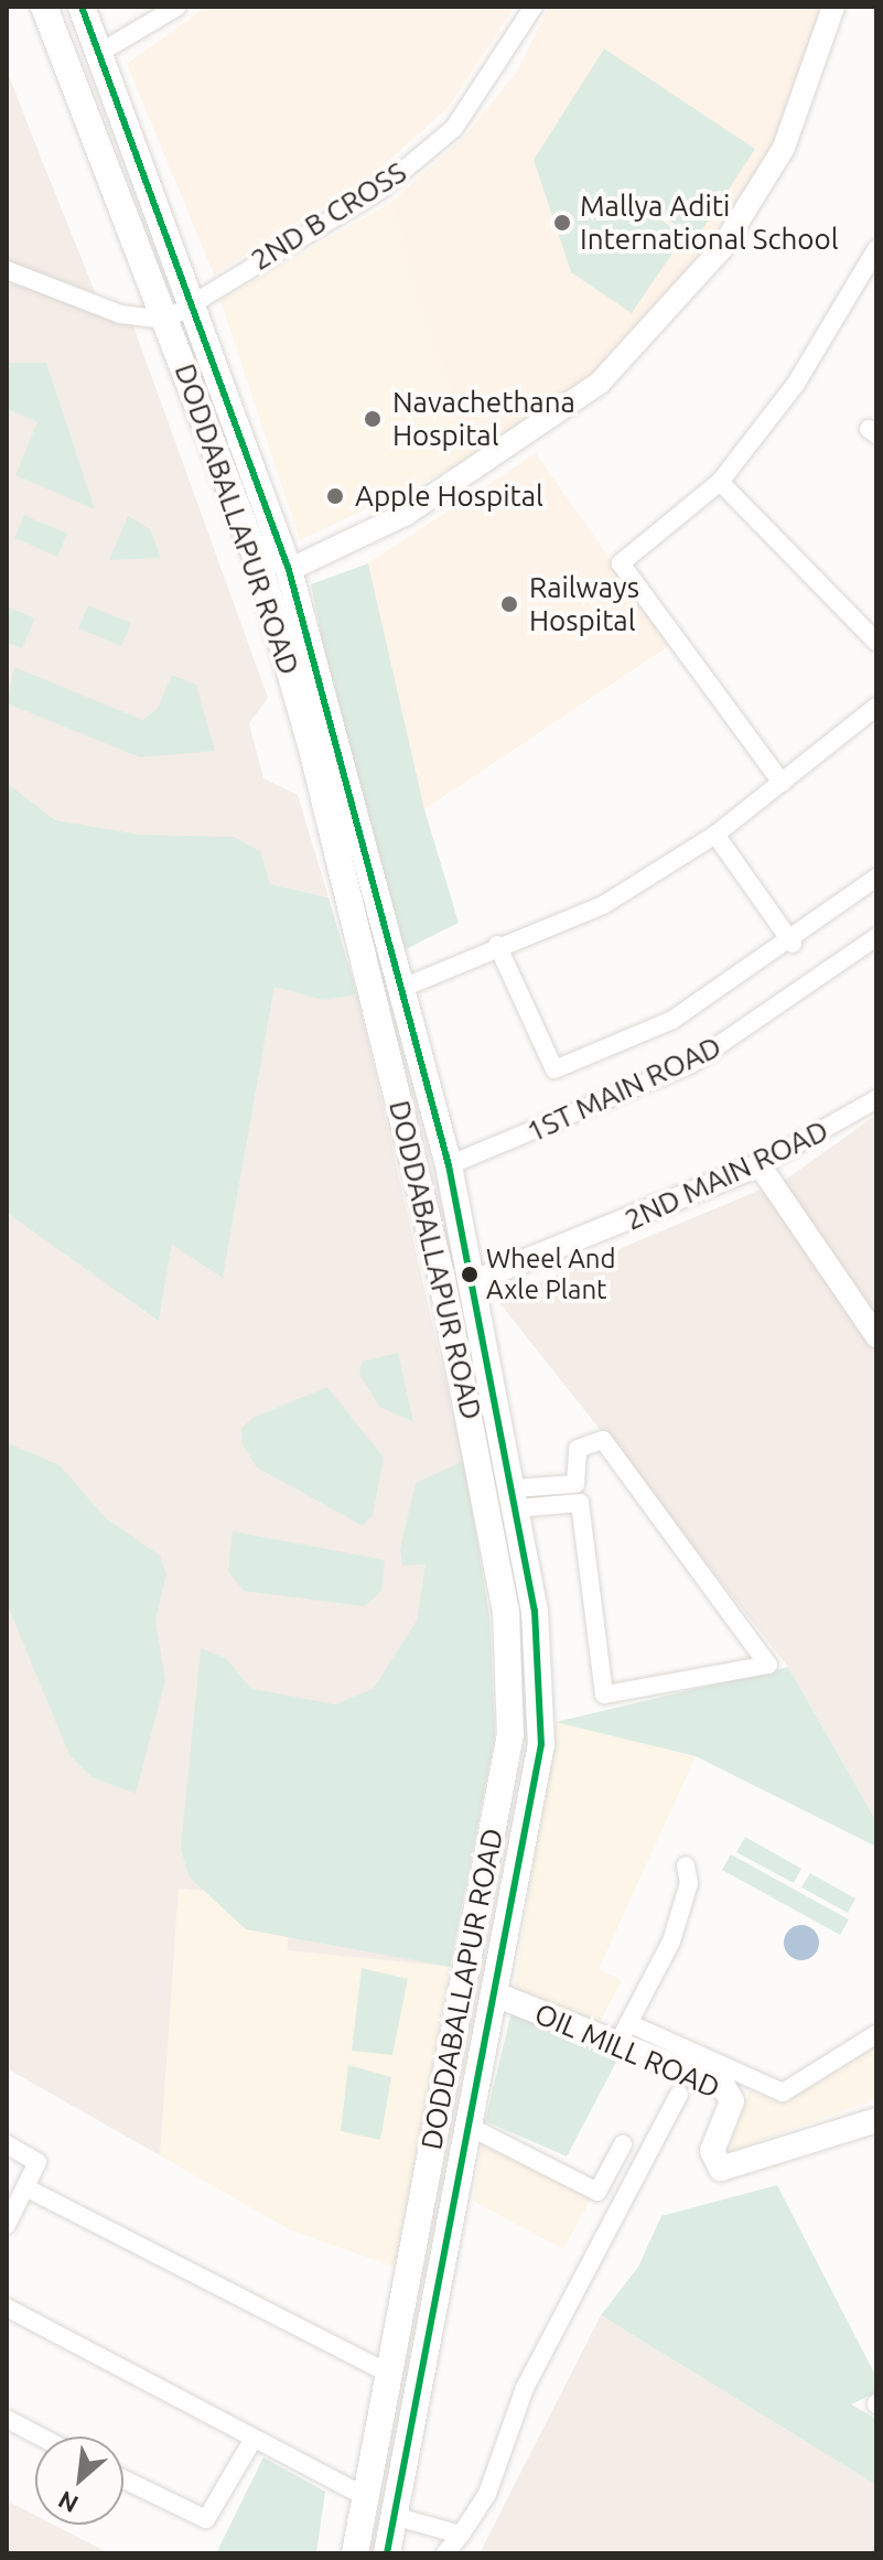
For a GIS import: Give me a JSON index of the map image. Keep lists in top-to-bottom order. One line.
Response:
{"streets":{"main road":["DODDABALLAPUR ROAD","OIL MILL ROAD"],"street":["2ND B CROSS","1ST MAIN ROAD","2ND MAIN ROAD"]},"crossings":[["2ND B CROSS","DODDABALLAPUR ROAD"],["DODDABALLAPUR ROAD","1ST MAIN ROAD"],["DODDABALLAPUR ROAD","2ND MAIN ROAD"],["DODDABALLAPUR ROAD","OIL MILL ROAD"]],"places":["Mallya Aditi International School","Navachethana Hospital","Apple Hospital","Railways Hospital","Wheel And Axle Plant"],"north":"bottom left"}
